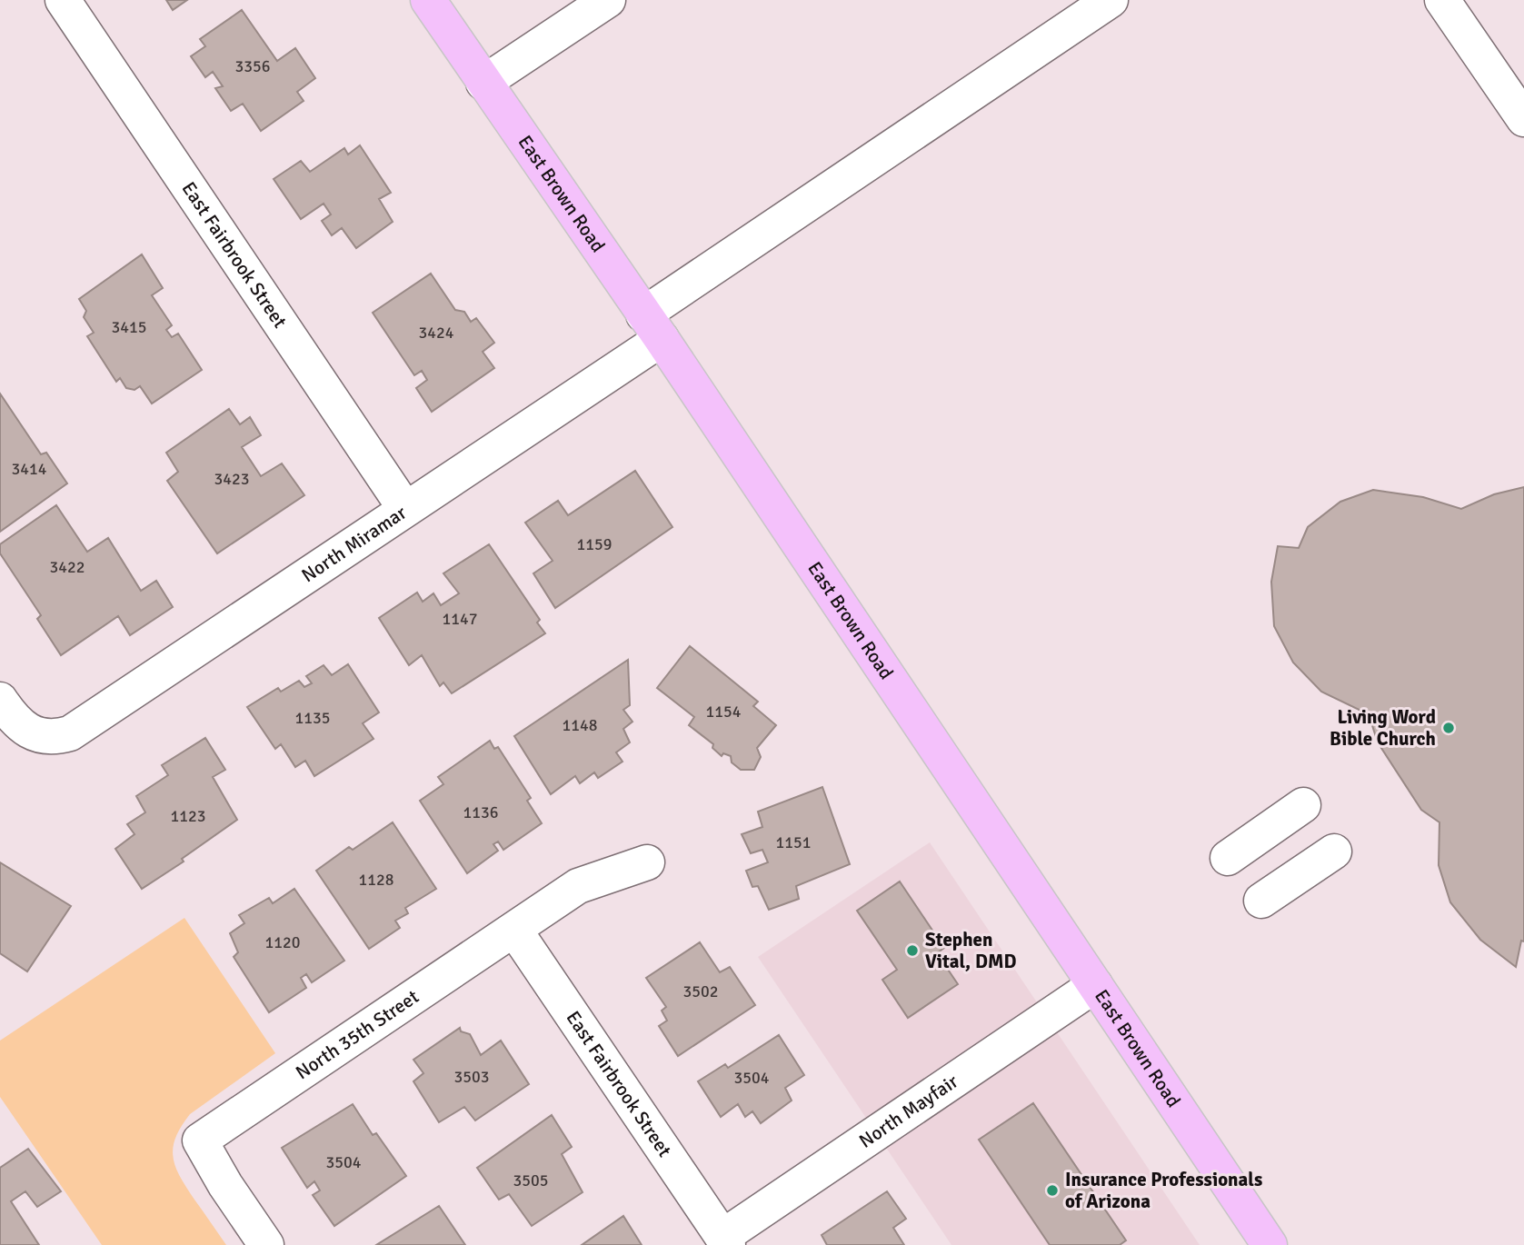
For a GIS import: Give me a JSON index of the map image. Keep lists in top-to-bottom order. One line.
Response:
{"streets":{"main road":["East Brown Road"],"street":["East Fairbrook Street","North Miramar","North 35th Street","North Mayfair"]},"crossings":[["East Brown Road","North Miramar"],["East Brown Road","North Mayfair"],["East Fairbrook Street","North Miramar"],["East Fairbrook Street","North 35th Street"],["East Fairbrook Street","North Mayfair"]],"places":["Living Word Bible Church","Stephen Vital, DMD","Insurance Professionals of Arizona"],"house_numbers":["3356","3415","3424","3414","3423","1159","3422","1147","1154","1135","1148","1136","1123","1151","1128","1120","3502","3503","3504","3504","3505"]}
